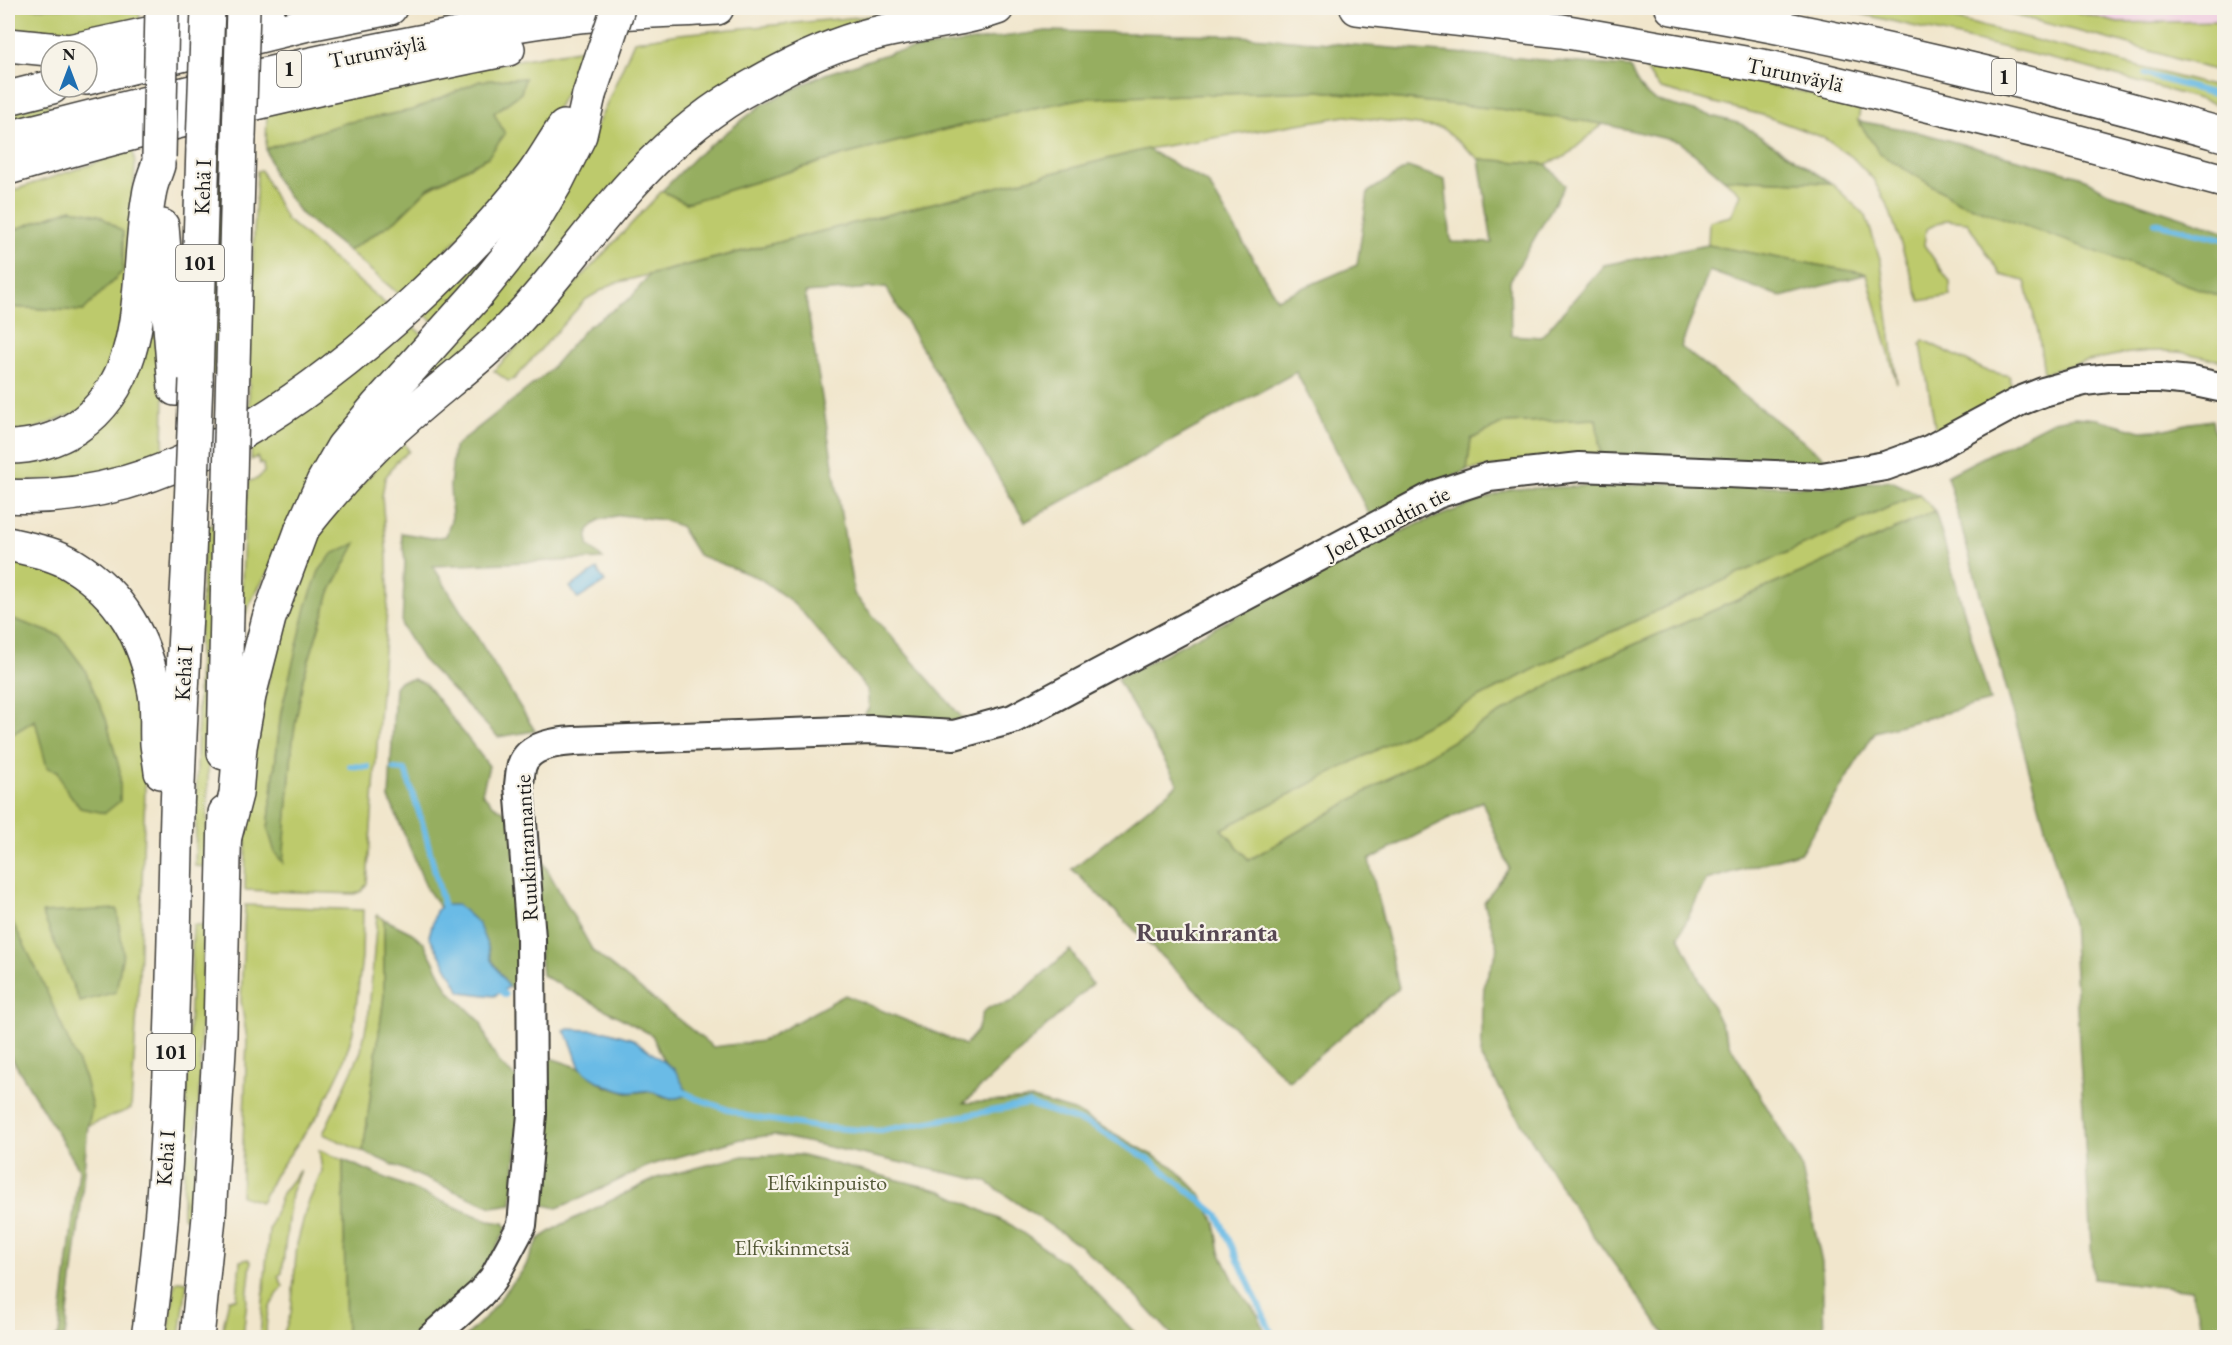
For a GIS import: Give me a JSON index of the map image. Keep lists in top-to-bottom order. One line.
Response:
{"streets":{"highway":["Turunväylä","1","Kehä I","101"],"street":["Joel Rundtin tie","Ruukinrannantie"]},"crossings":[["Joel Rundtin tie","Ruukinrannantie"]],"districts":["Ruukinranta"],"parks":["Elfvikinpuisto","Elfvikinmetsä"],"north":"top"}
